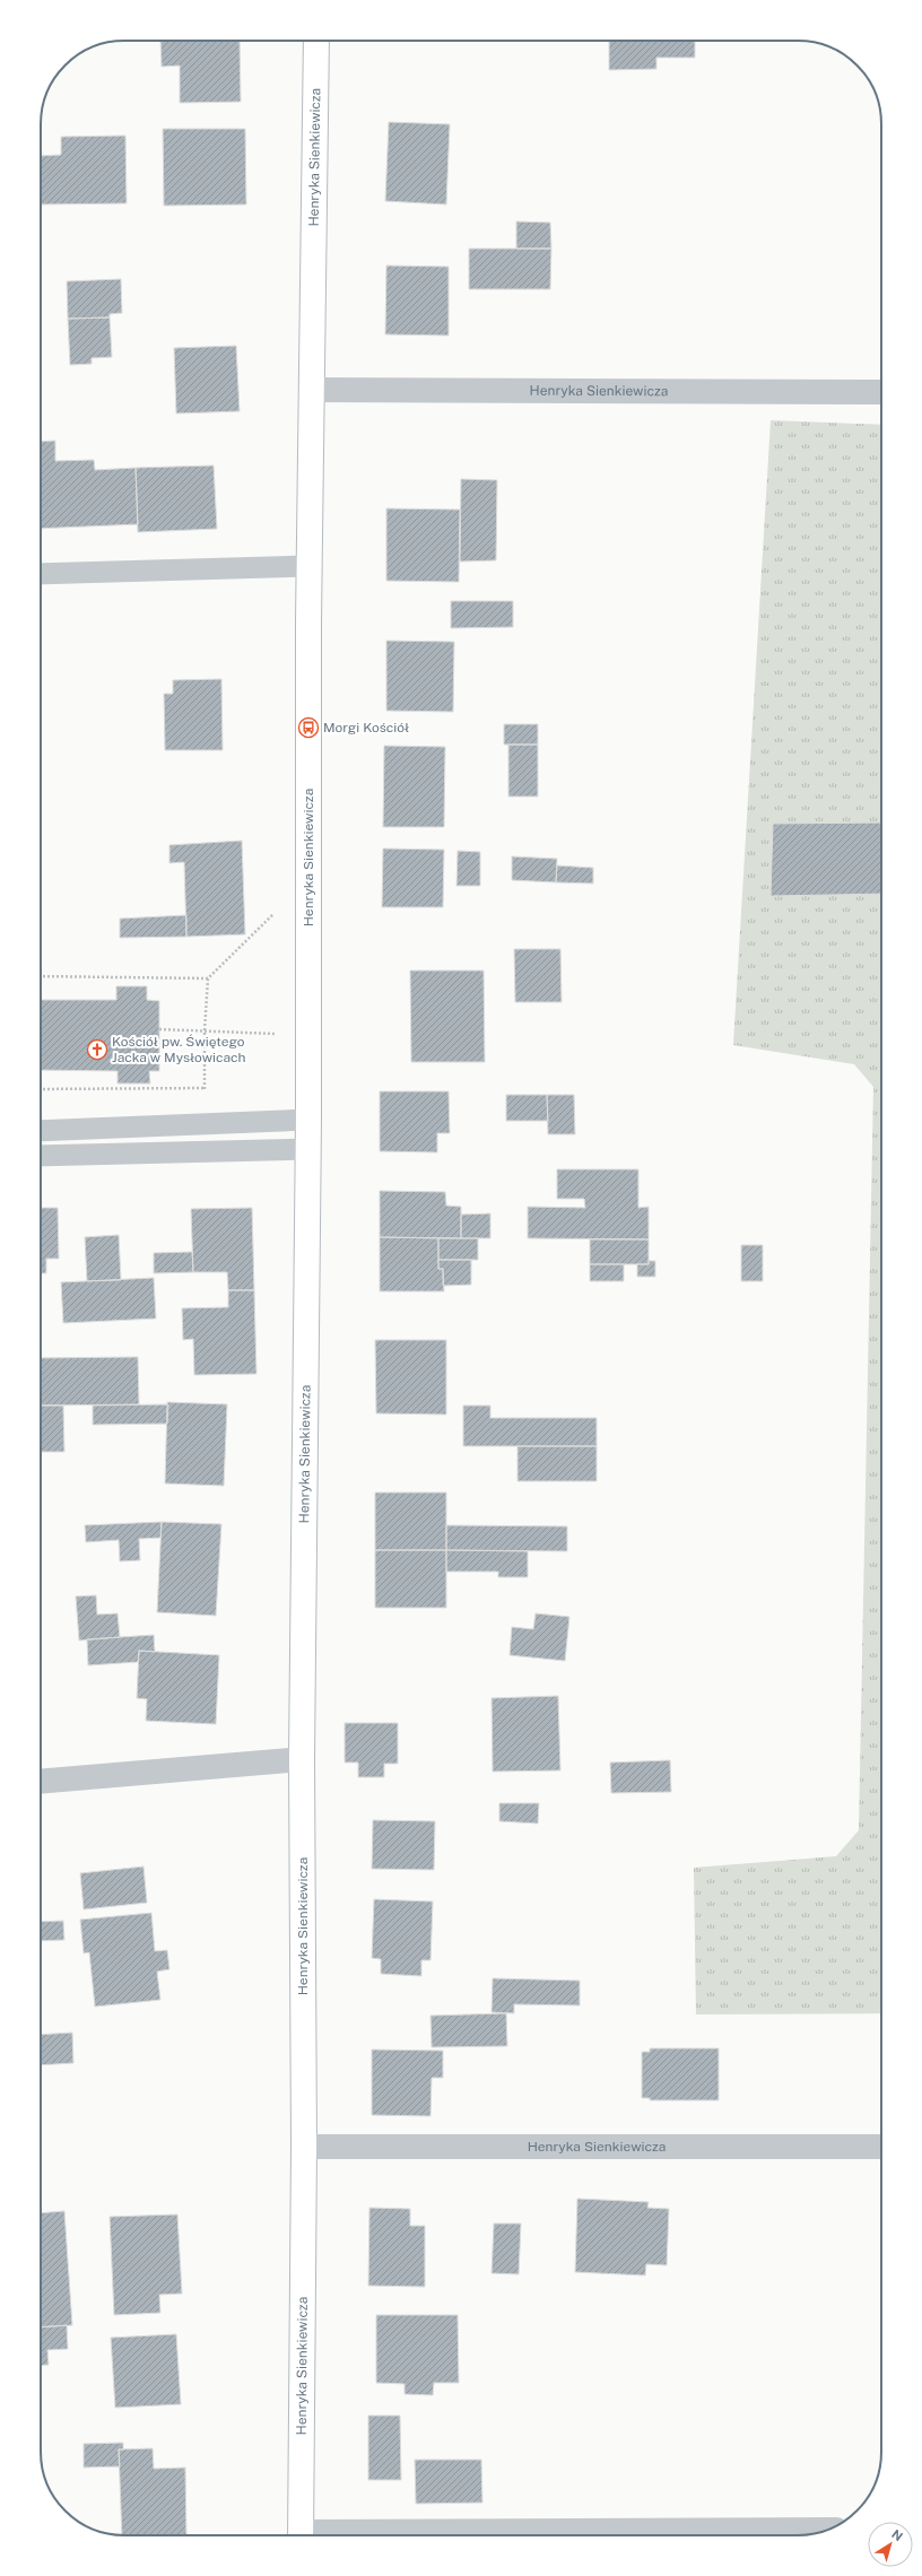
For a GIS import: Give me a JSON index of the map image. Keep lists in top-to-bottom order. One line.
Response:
{"streets":{"street":["Henryka Sienkiewicza"]},"places":{"bus stop":["Morgi Kościół"],"church":["Kościół pw. Świętego Jacka w Mysłowicach"]},"north":"top right"}
